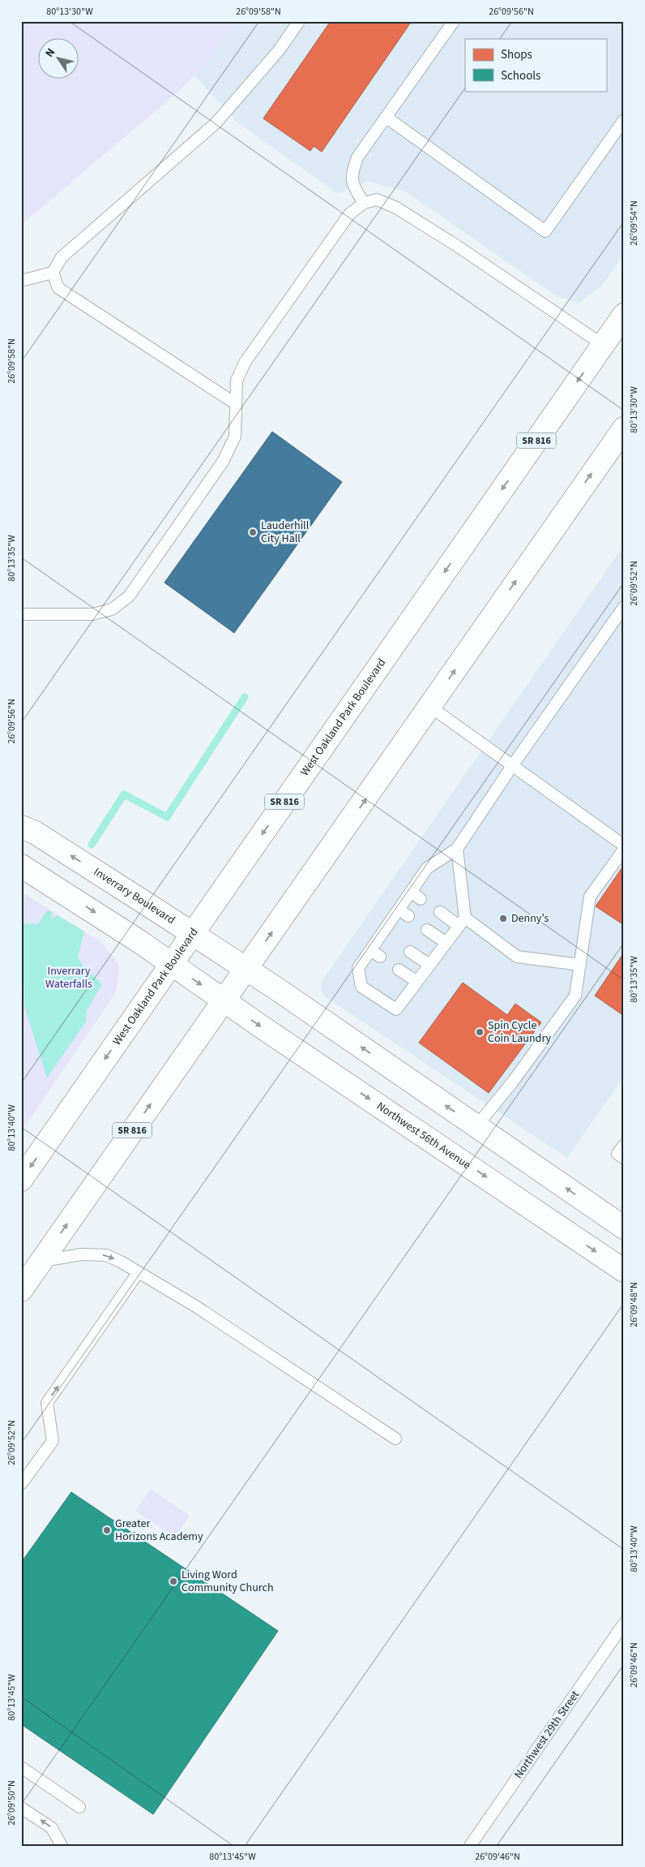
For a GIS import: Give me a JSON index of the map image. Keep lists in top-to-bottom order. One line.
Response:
{"streets":{"main road":["SR 816","West Oakland Park Boulevard","Inverrary Boulevard","Northwest 56th Avenue"],"lane":["Northwest 29th Street"]},"crossings":[["SR 816","Inverrary Boulevard"],["SR 816","Northwest 56th Avenue"],["West Oakland Park Boulevard","Inverrary Boulevard"]],"parks":["Inverrary Waterfalls"],"places":["Lauderhill City Hall","Denny's","Spin Cycle Coin Laundry","Greater Horizons Academy","Living Word Community Church"],"legend":["Shops","Schools"],"north":"top left","coordinates":["80°13'30\"W","26°09'58\"N","26°09'56\"N","26°09'54\"N","80°13'35\"W","26°09'52\"N","80°13'40\"W","26°09'48\"N","26°09'46\"N","80°13'45\"W","26°09'50\"N"]}
